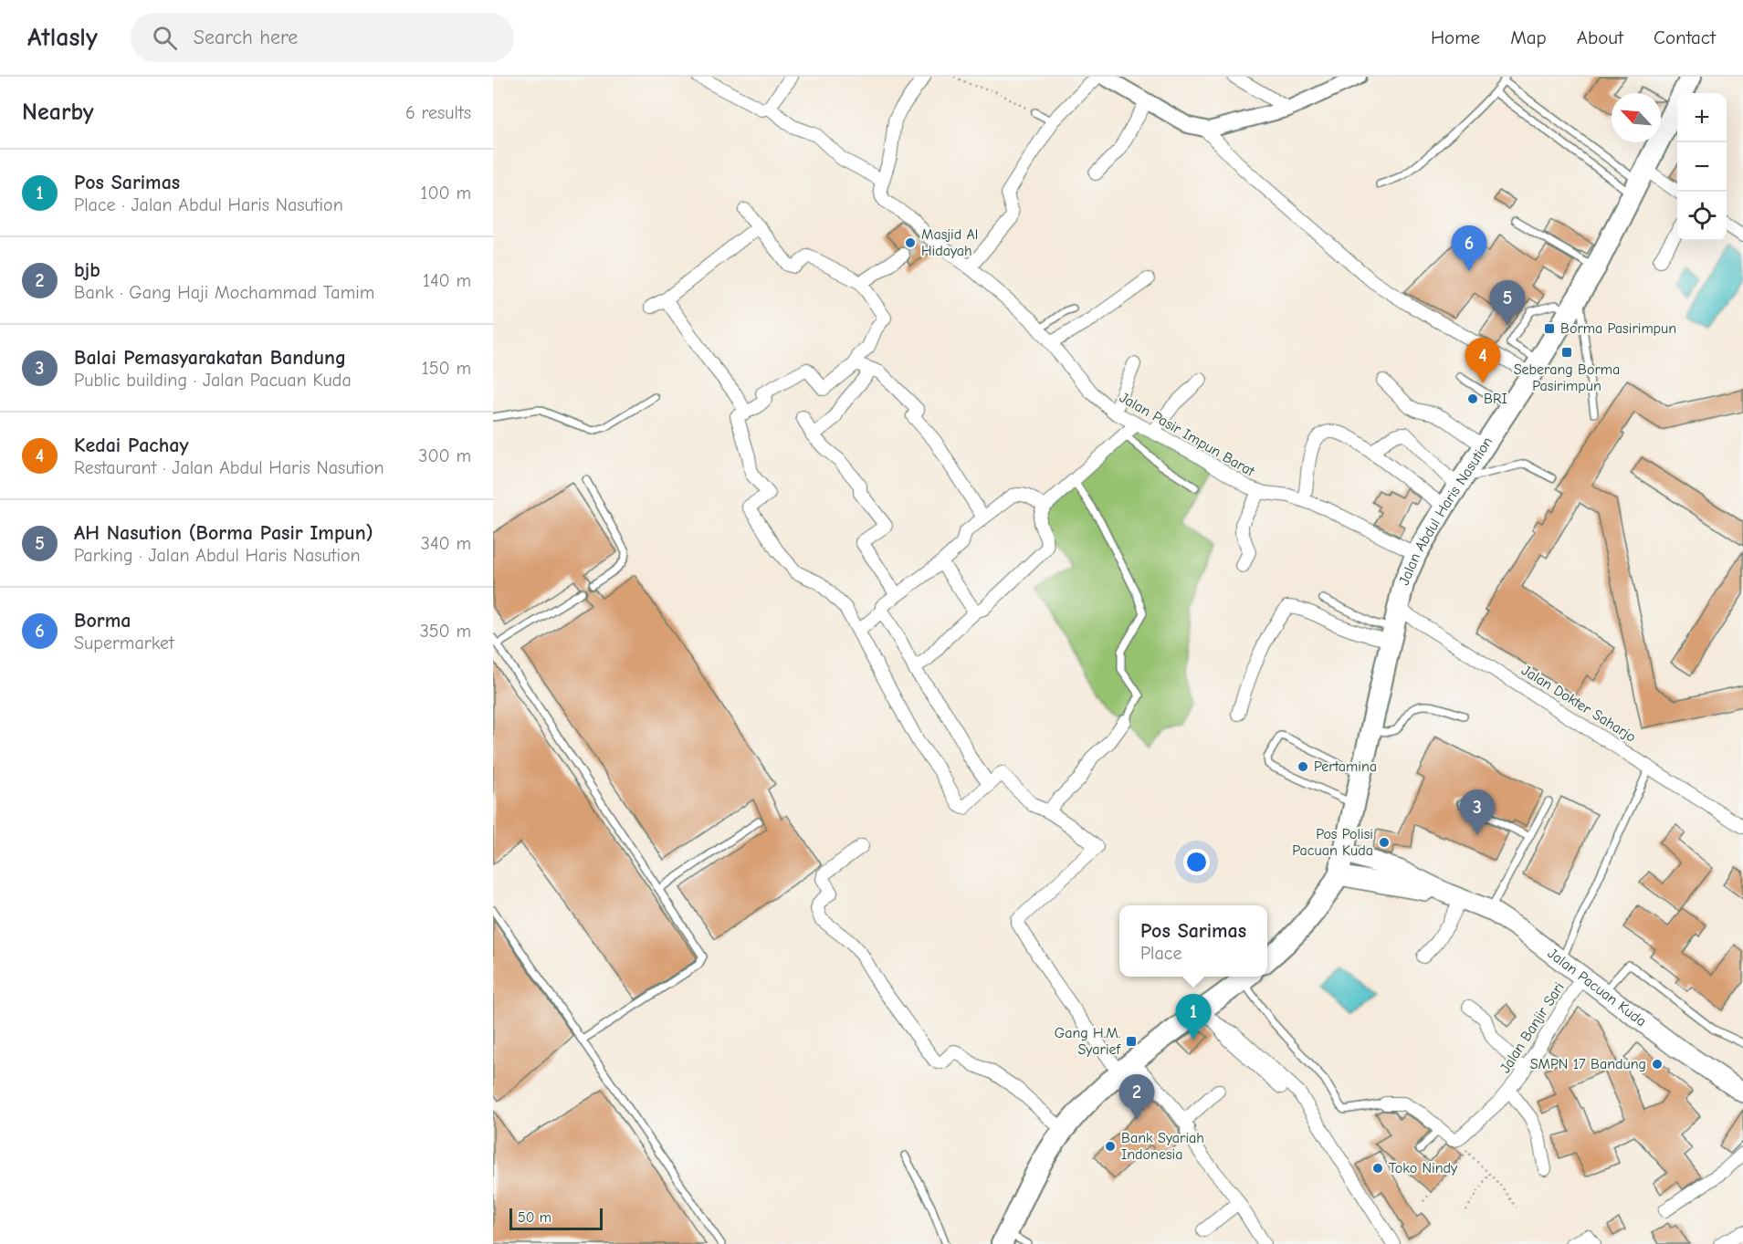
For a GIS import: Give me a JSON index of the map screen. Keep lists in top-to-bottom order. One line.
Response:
{"streets":{"highway":["Jalan Abdul Haris Nasution"],"main road":["Jalan Pacuan Kuda"],"street":["Jalan Pasir Impun Barat","Jalan Dokter Saharjo","Jalan Banjir Sari"]},"crossings":[["Jalan Pasir Impun Barat","Jalan Abdul Haris Nasution"],["Jalan Abdul Haris Nasution","Jalan Dokter Saharjo"],["Jalan Abdul Haris Nasution","Jalan Pacuan Kuda"],["Jalan Pacuan Kuda","Jalan Banjir Sari"]],"places":{"other":["Masjid Al Hidayah","BRI","Pertamina","Pos Polisi Pacuan Kuda","SMPN 17 Bandung","Bank Syariah Indonesia","Toko Nindy"],"transit":["Borma Pasirimpun","Seberang Borma Pasirimpun","Gang H.M. Syarief"]},"scale_bar":"50 m","north":"top left","page":{"header":"Atlasly","search":"Search here","nav":["Home","Map","About","Contact"],"heading":["Nearby","6 results"],"map_buttons":["+","−"],"list":[{"mark":"1","name":"Pos Sarimas","note":"Place · Jalan Abdul Haris Nasution","value":"100 m"},{"mark":"2","name":"bjb","note":"Bank · Gang Haji Mochammad Tamim","value":"140 m"},{"mark":"3","name":"Balai Pemasyarakatan Bandung","note":"Public building · Jalan Pacuan Kuda","value":"150 m"},{"mark":"4","name":"Kedai Pachay","note":"Restaurant · Jalan Abdul Haris Nasution","value":"300 m"},{"mark":"5","name":"AH Nasution (Borma Pasir Impun)","note":"Parking · Jalan Abdul Haris Nasution","value":"340 m"},{"mark":"6","name":"Borma","note":"Supermarket","value":"350 m"}],"pins":["6","5","4","3","1","2"],"popup":["Pos Sarimas","Place"],"scale":"50 m"}}
